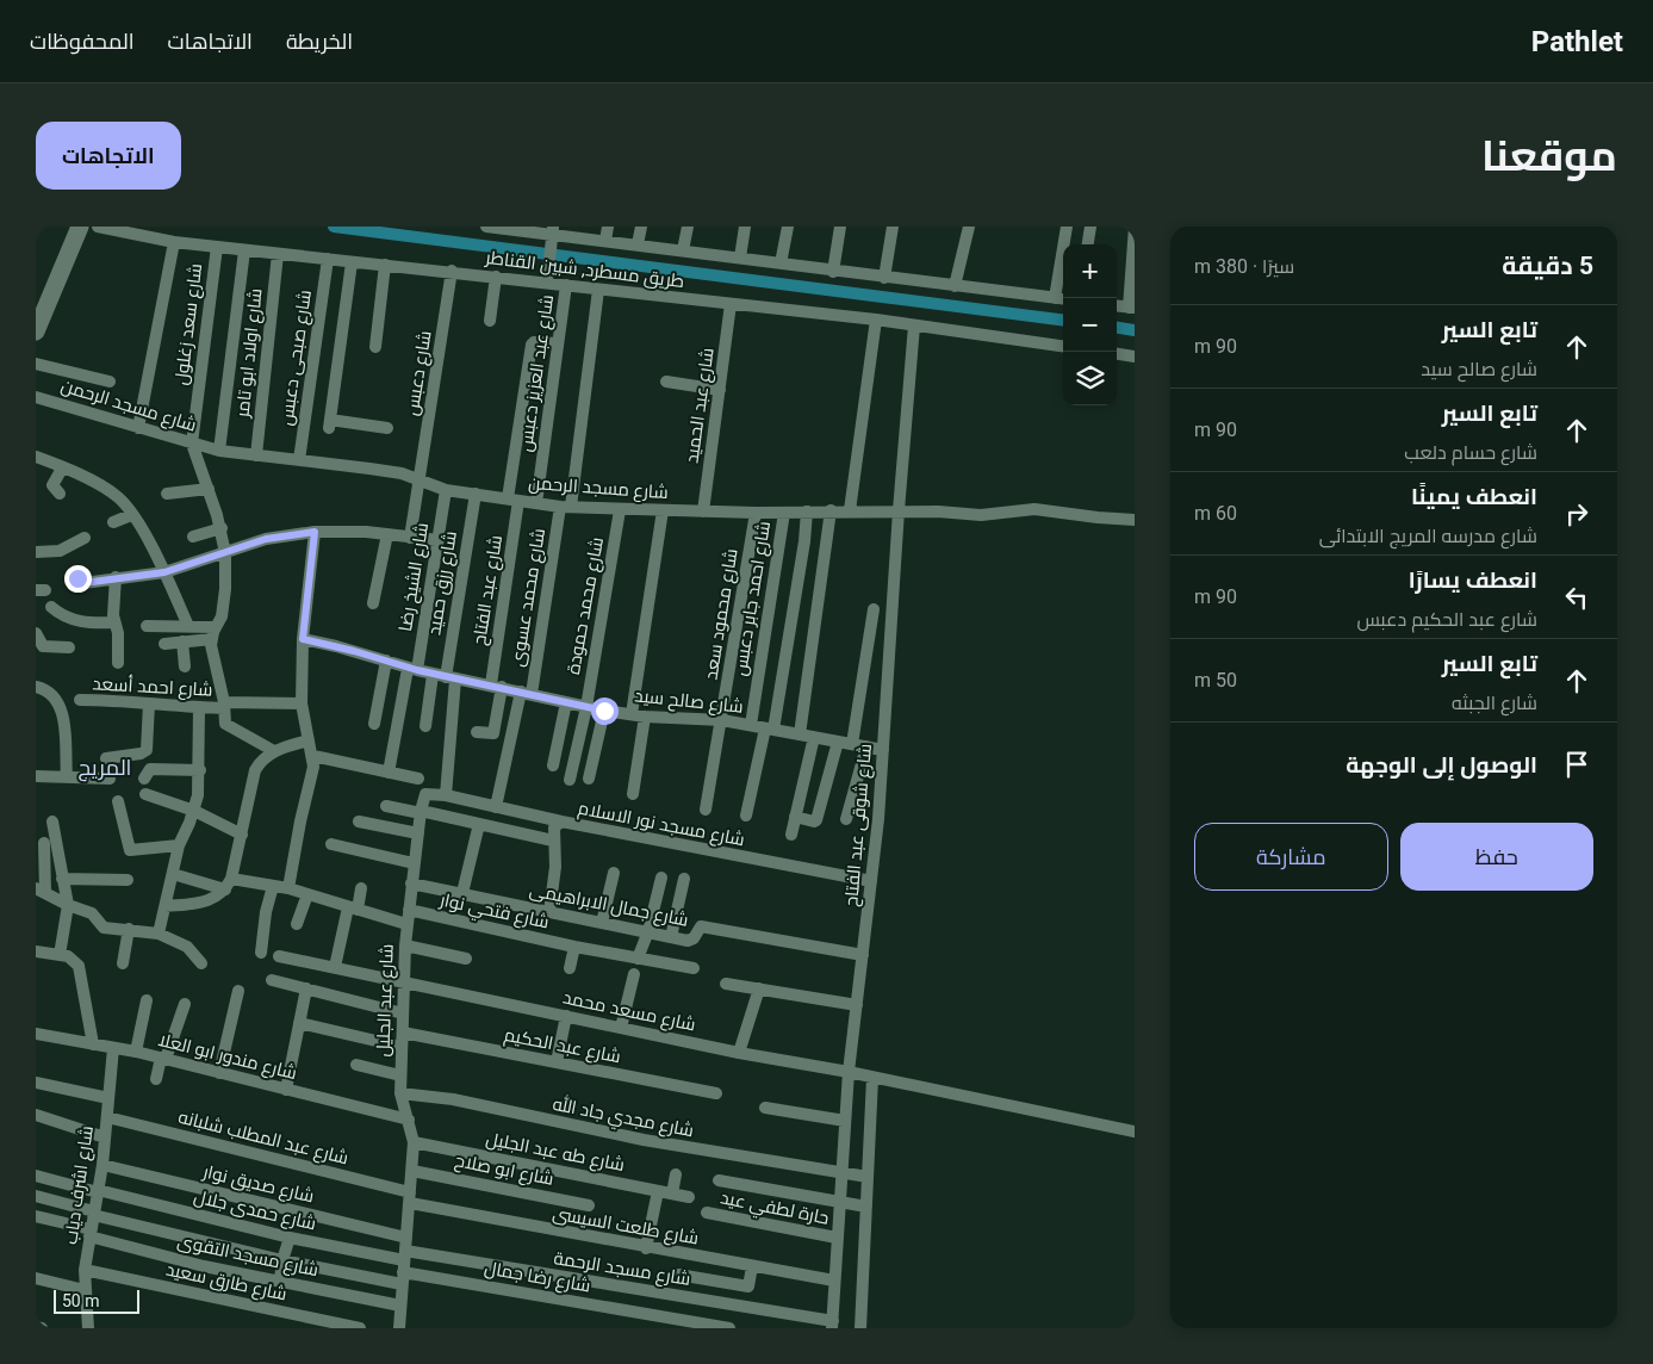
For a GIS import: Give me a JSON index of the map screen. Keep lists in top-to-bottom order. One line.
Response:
{"streets":{"street":["طريق مسطرد, شبين القناطر","شارع سعد زغلول","شارع اولاد ابو تامر","شارع صبحى دعبس","شارع دعبس","شارع عبد العزيز دعبس","شارع مسجد الرحمن","شارع عبد الحميد","شارع الشيخ رضا","شارع رزق حميد","شارع عبد الفتاح","شارع محمد عسوى","شارع احمد جابر دعبس","شارع محمد حمودة","شارع محمود سعد","شارع احمد أسعد","شارع صالح سيد","شارع مسجد نور الاسلام","شارع شوقى عبد الفتاح","شارع جمال الابراهيمى","شارع فتحي نوار","شارع عبد الجليل","شارع مسعد محمد","شارع عبد الحكيم","شارع مندور ابو العلا","شارع مجدي جاد الله","شارع عبد المطلب شلبانه","شارع طه عبد الجليل","شارع ابو صلاح","شارع صديق نوار","شارع اشرف دياب","حارة لطفي عيد","شارع حمدى جلال","شارع طلعت السيسى","شارع مسجد التقوى","شارع مسجد الرحمة","شارع رضا جمال","شارع طارق سعيد"]},"crossings":[["طريق مسطرد, شبين القناطر","شارع سعد زغلول"],["طريق مسطرد, شبين القناطر","شارع اولاد ابو تامر"],["طريق مسطرد, شبين القناطر","شارع صبحى دعبس"],["طريق مسطرد, شبين القناطر","شارع دعبس"],["طريق مسطرد, شبين القناطر","شارع عبد العزيز دعبس"],["طريق مسطرد, شبين القناطر","شارع عبد الحميد"],["طريق مسطرد, شبين القناطر","شارع محمد عسوى"],["طريق مسطرد, شبين القناطر","شارع شوقى عبد الفتاح"],["شارع سعد زغلول","شارع مسجد الرحمن"],["شارع اولاد ابو تامر","شارع مسجد الرحمن"],["شارع صبحى دعبس","شارع مسجد الرحمن"],["شارع دعبس","شارع مسجد الرحمن"],["شارع عبد العزيز دعبس","شارع مسجد الرحمن"],["شارع عبد العزيز دعبس","شارع عبد الفتاح"],["شارع مسجد الرحمن","شارع عبد الحميد"],["شارع مسجد الرحمن","شارع الشيخ رضا"],["شارع مسجد الرحمن","شارع رزق حميد"],["شارع مسجد الرحمن","شارع عبد الفتاح"],["شارع مسجد الرحمن","شارع محمد عسوى"],["شارع مسجد الرحمن","شارع احمد جابر دعبس"],["شارع مسجد الرحمن","شارع محمد حمودة"],["شارع مسجد الرحمن","شارع محمود سعد"],["شارع مسجد الرحمن","شارع شوقى عبد الفتاح"],["شارع الشيخ رضا","شارع صالح سيد"],["شارع رزق حميد","شارع صالح سيد"],["شارع رزق حميد","شارع مسجد نور الاسلام"],["شارع عبد الفتاح","شارع صالح سيد"],["شارع محمد عسوى","شارع صالح سيد"],["شارع محمد عسوى","شارع مسجد نور الاسلام"],["شارع احمد جابر دعبس","شارع صالح سيد"],["شارع محمد حمودة","شارع صالح سيد"],["شارع محمود سعد","شارع صالح سيد"],["شارع صالح سيد","شارع شوقى عبد الفتاح"],["شارع مسجد نور الاسلام","شارع شوقى عبد الفتاح"],["شارع شوقى عبد الفتاح","شارع جمال الابراهيمى"],["شارع شوقى عبد الفتاح","شارع مسعد محمد"],["شارع شوقى عبد الفتاح","شارع مجدي جاد الله"],["شارع شوقى عبد الفتاح","حارة لطفي عيد"],["شارع شوقى عبد الفتاح","شارع طلعت السيسى"],["شارع شوقى عبد الفتاح","شارع مسجد الرحمة"],["شارع جمال الابراهيمى","شارع عبد الجليل"],["شارع فتحي نوار","شارع عبد الجليل"],["شارع عبد الجليل","شارع مسعد محمد"],["شارع عبد الجليل","شارع عبد الحكيم"],["شارع عبد الجليل","شارع مجدي جاد الله"],["شارع مندور ابو العلا","شارع اشرف دياب"],["شارع عبد المطلب شلبانه","شارع اشرف دياب"],["شارع عبد المطلب شلبانه","شارع طلعت السيسى"],["شارع صديق نوار","شارع اشرف دياب"],["شارع صديق نوار","شارع حمدى جلال"],["شارع صديق نوار","شارع مسجد الرحمة"],["شارع صديق نوار","شارع رضا جمال"],["شارع اشرف دياب","شارع حمدى جلال"],["شارع اشرف دياب","شارع مسجد التقوى"],["شارع اشرف دياب","شارع طارق سعيد"],["شارع حمدى جلال","شارع مسجد الرحمة"],["شارع حمدى جلال","شارع رضا جمال"],["شارع مسجد الرحمة","شارع رضا جمال"]],"districts":["المريج"],"scale_bar":"50 m","page":{"header":"Pathlet","nav":["الخريطة","الاتجاهات","المحفوظات"],"title":"موقعنا","buttons":["الاتجاهات",["حفظ","مشاركة"]],"heading":["5 دقيقة","سيرًا · 380 m"],"map_buttons":["+","−"],"list":[["تابع السير","شارع صالح سيد","90 m"],["تابع السير","شارع حسام دلعب","90 m"],["انعطف يمينًا","شارع مدرسه المريج الابتدائى","60 m"],["انعطف يسارًا","شارع عبد الحكيم دعبس","90 m"],["تابع السير","شارع الجبثه","50 m"],"الوصول إلى الوجهة"],"scale":"50 m"}}
